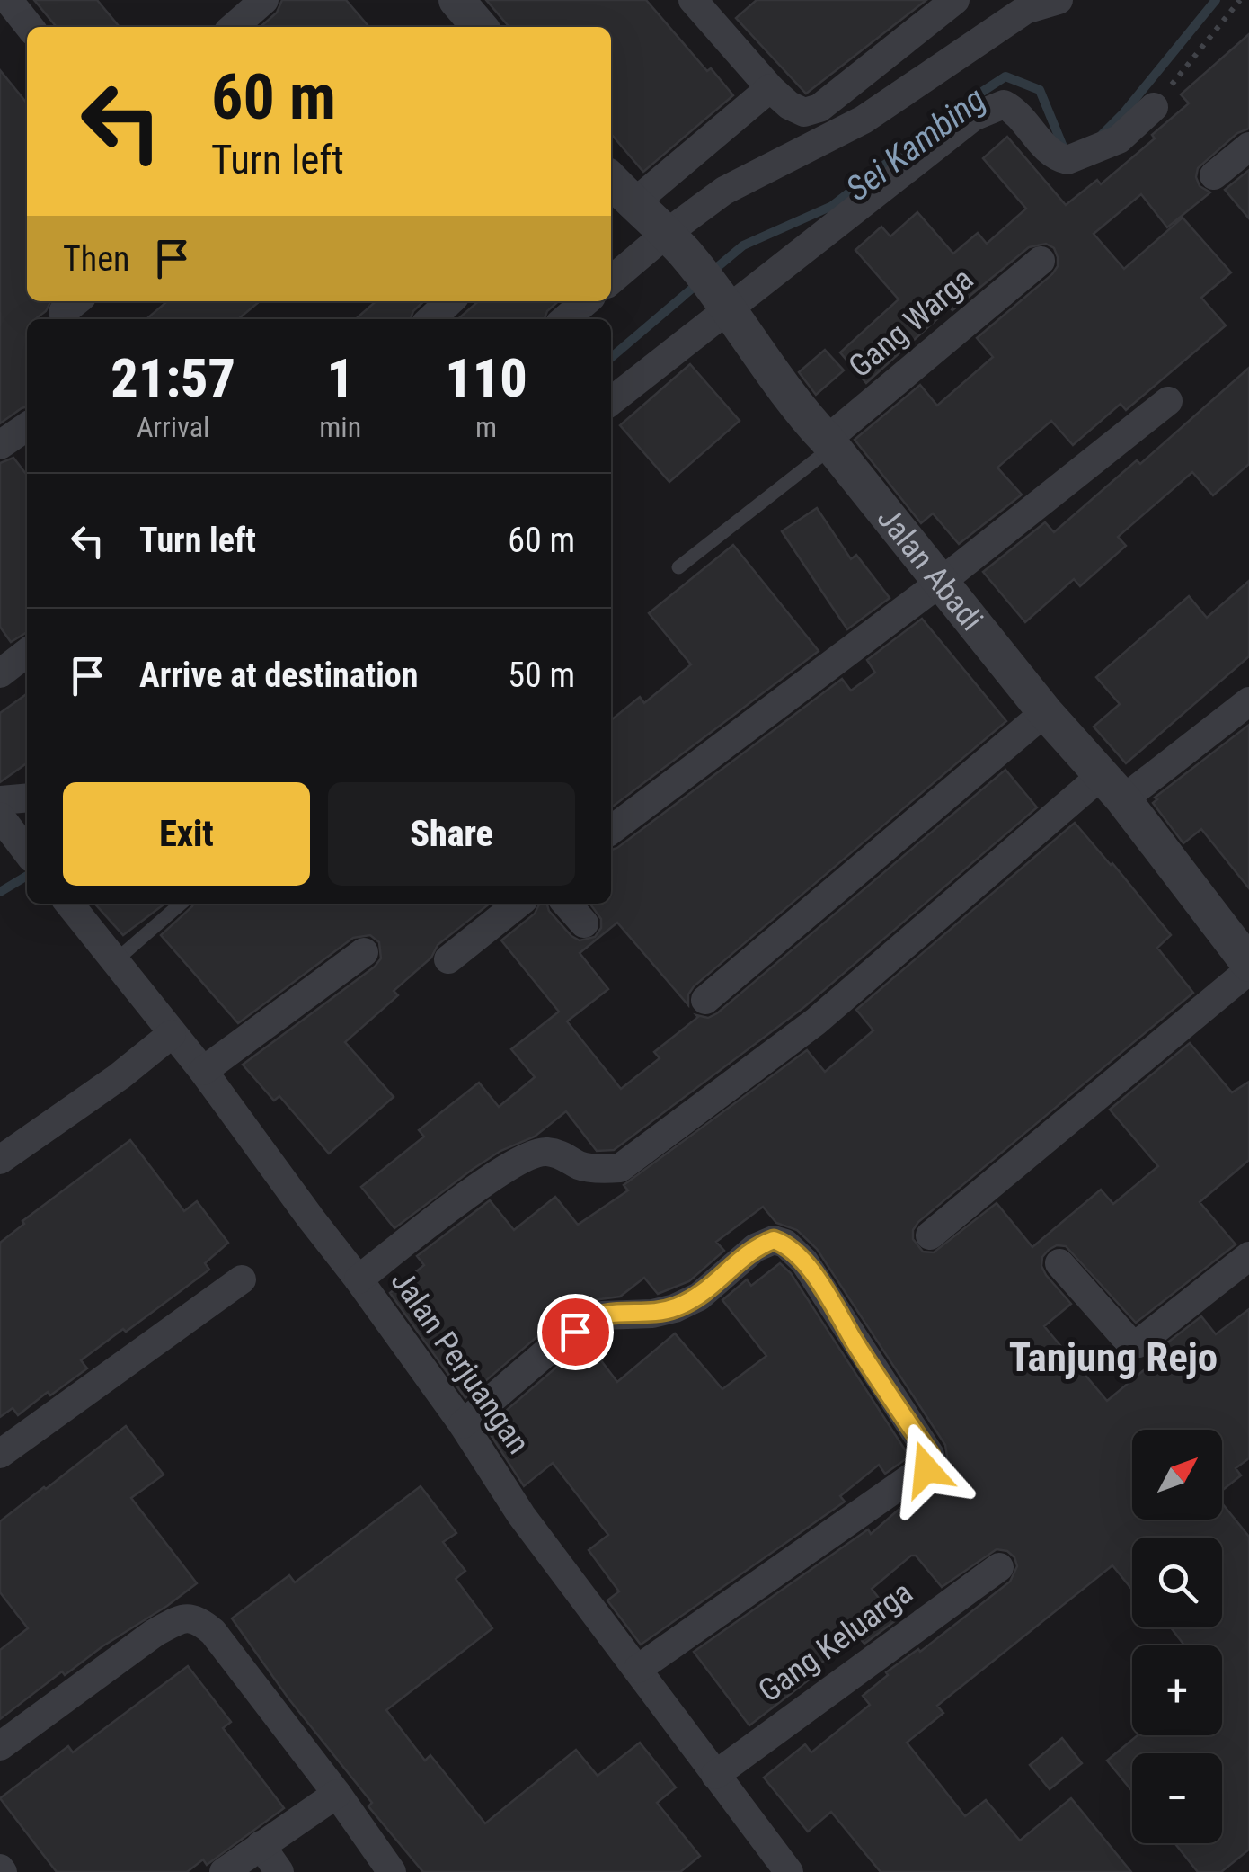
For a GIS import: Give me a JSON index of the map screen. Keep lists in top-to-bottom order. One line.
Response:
{"streets":{"street":["Gang Warga","Jalan Abadi","Jalan Perjuangan","Gang Keluarga"]},"crossings":[["Gang Warga","Jalan Abadi"],["Jalan Perjuangan","Gang Keluarga"]],"districts":["Tanjung Rejo"],"water":["Sei Kambing"],"north":"top right","page":{"turn":["60 m","Turn left"],"then":"Then","eta":["21:57","Arrival","1","min","110","m"],"list":[{"name":"Turn left","value":"60 m"},{"name":"Arrive at destination","value":"50 m"}],"buttons":["Exit","Share"],"map_buttons":["+","−"]}}
